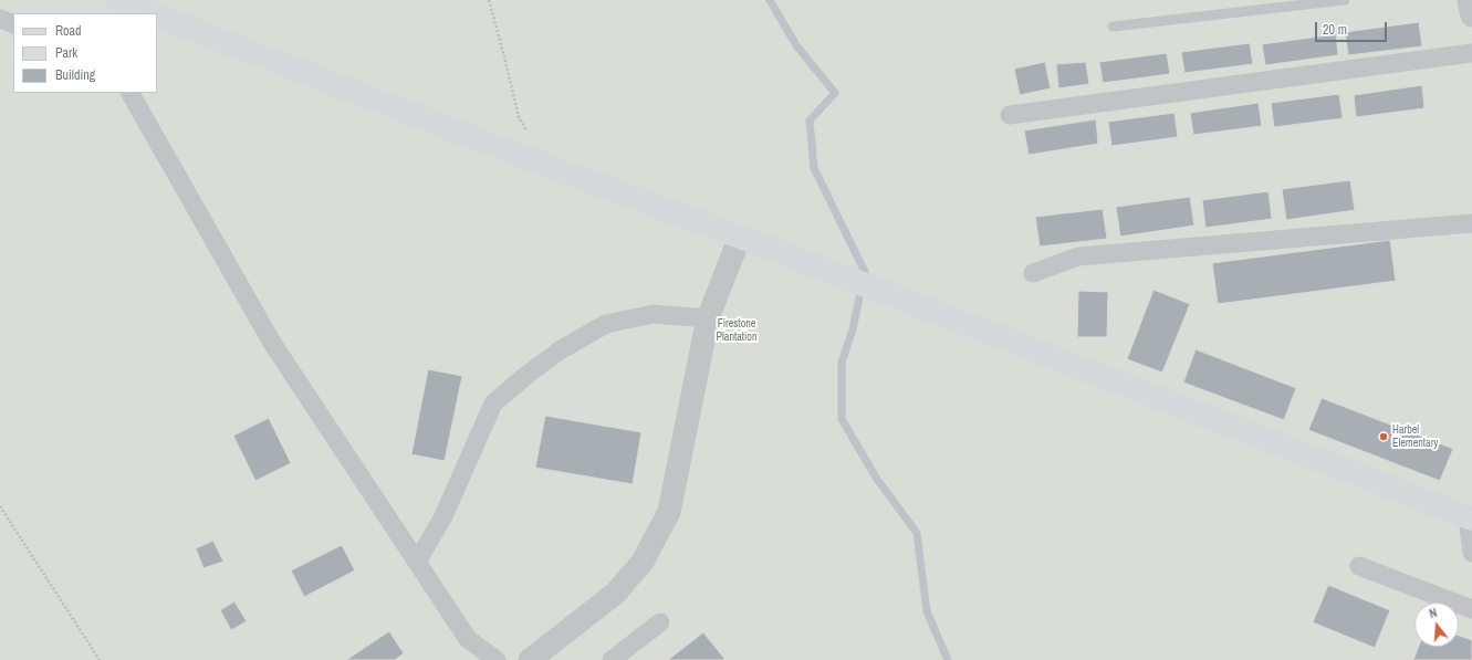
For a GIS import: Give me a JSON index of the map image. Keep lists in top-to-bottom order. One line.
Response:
{"parks":["Firestone Plantation"],"places":["Harbel Elementary"],"legend":["Road","Park","Building"],"scale_bar":"20 m","north":"top"}
